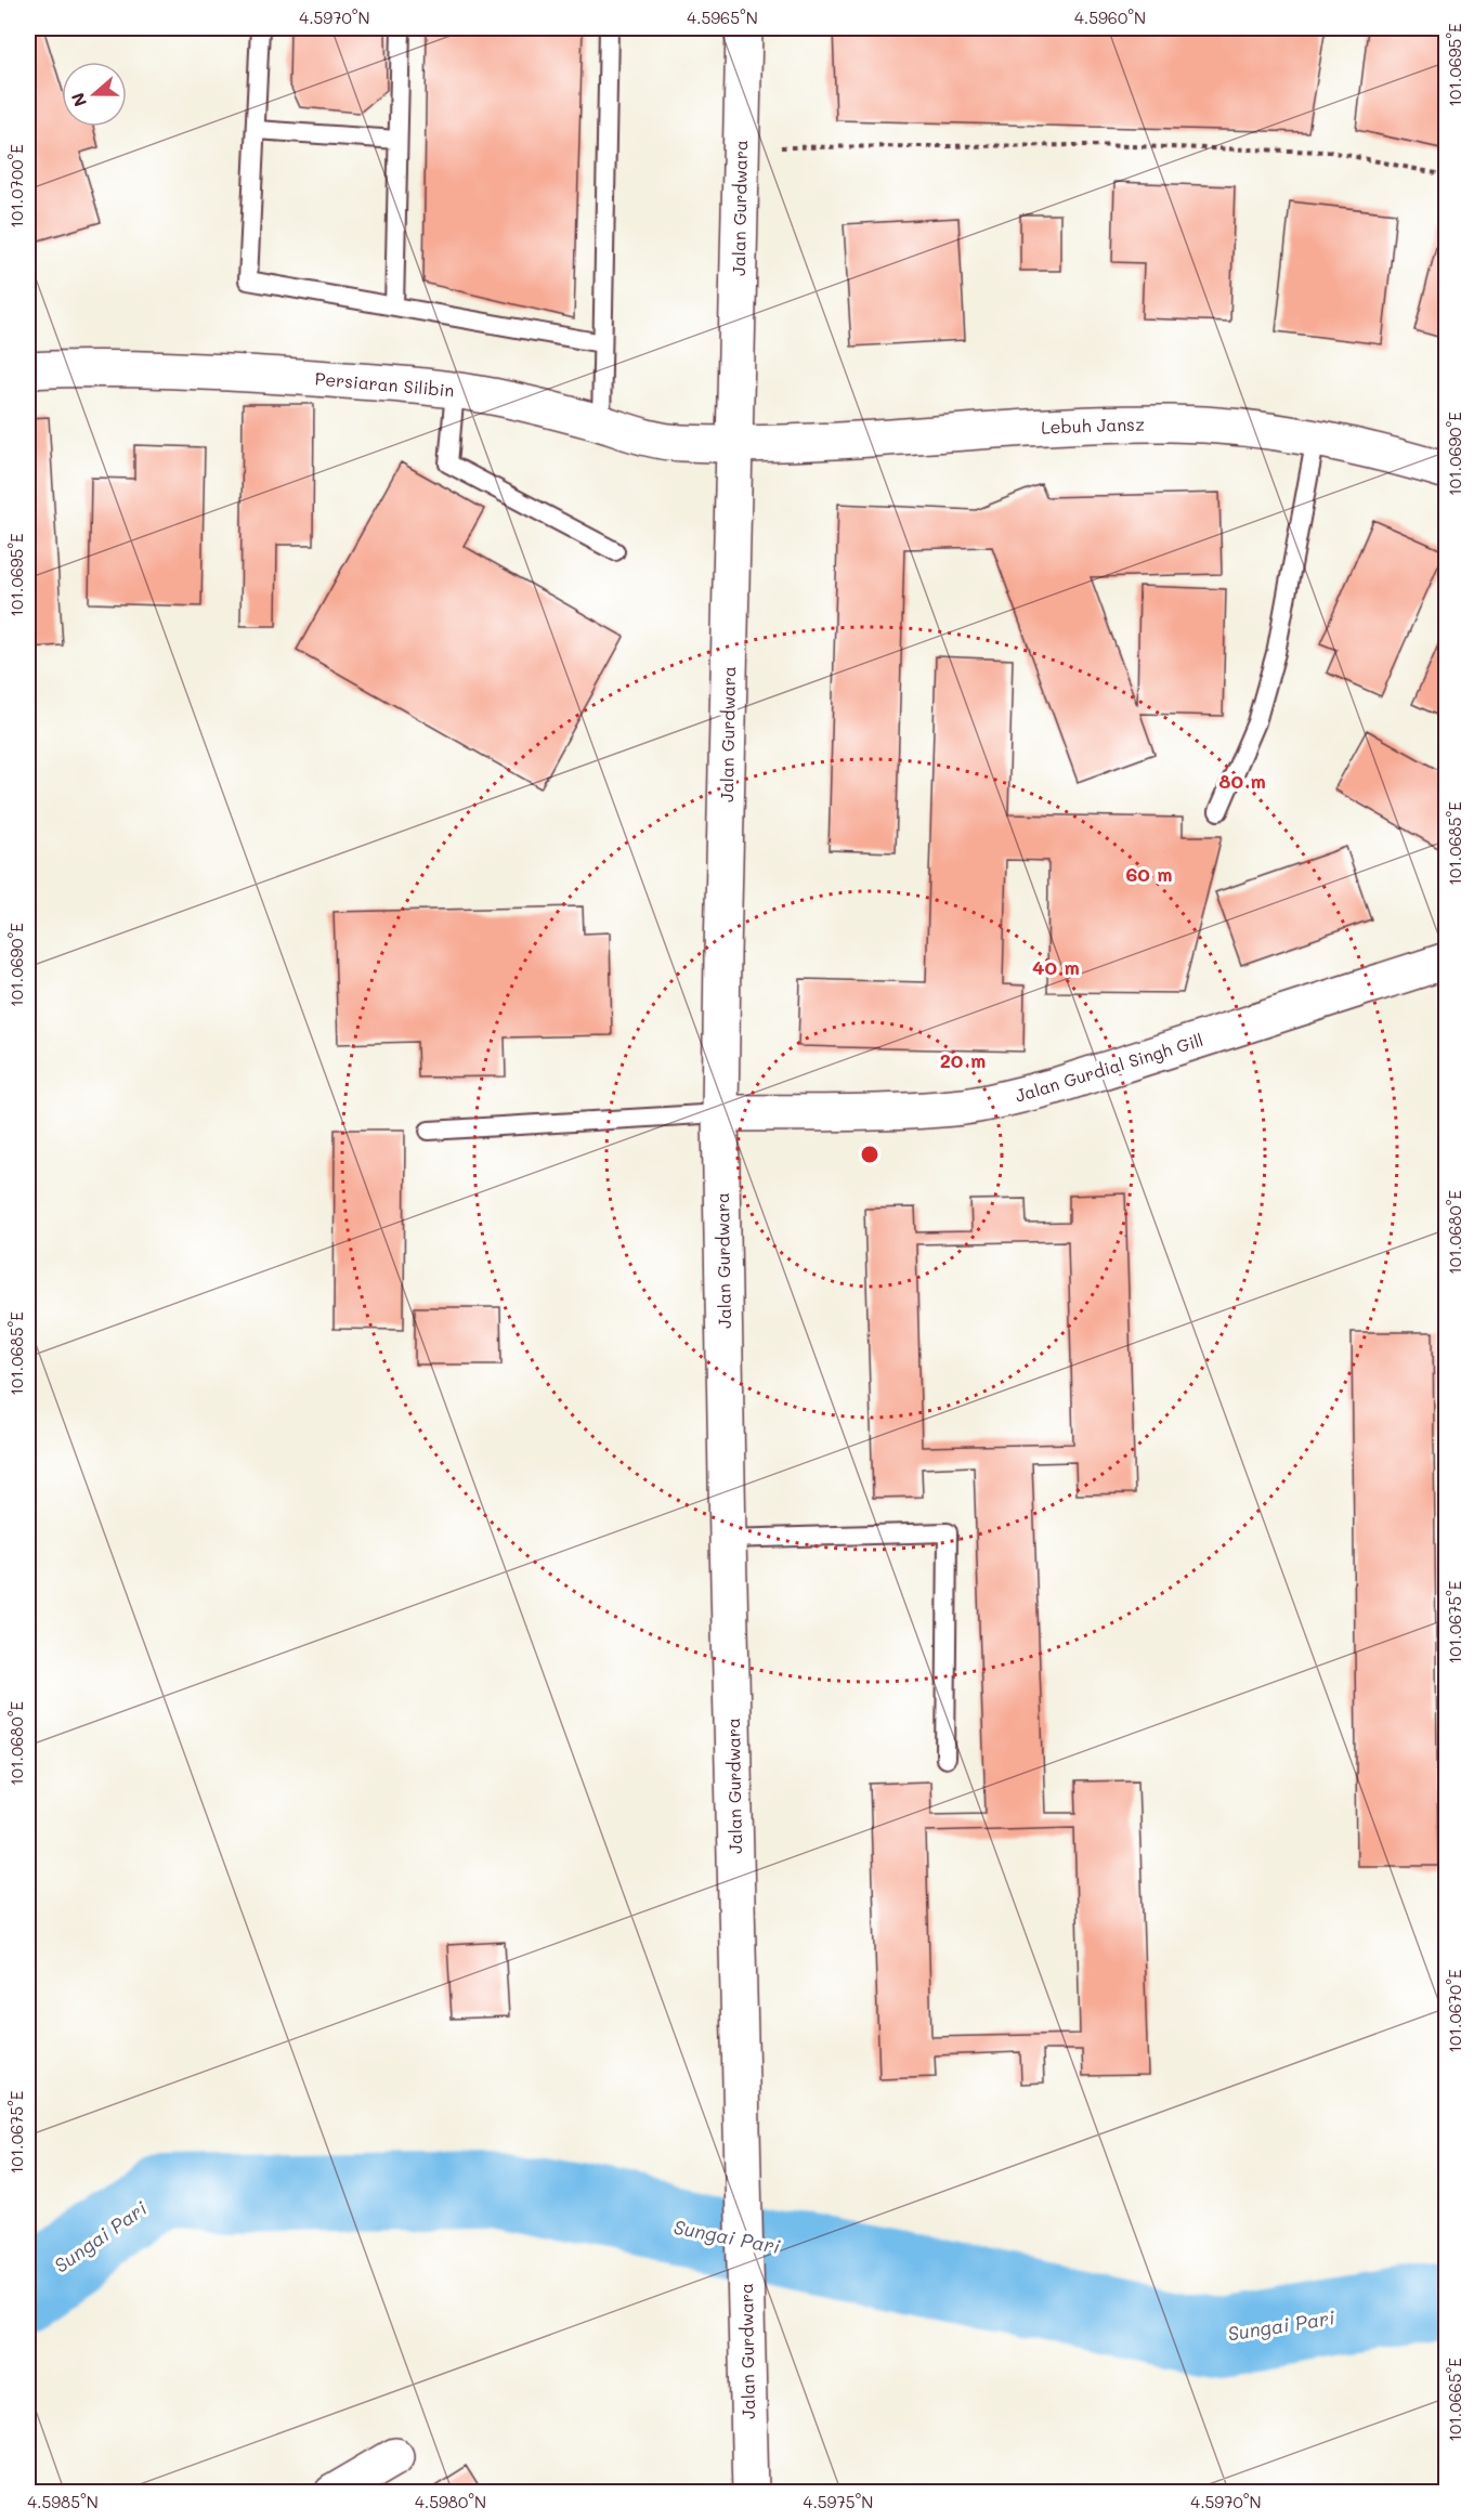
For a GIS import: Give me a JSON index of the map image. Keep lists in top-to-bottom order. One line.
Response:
{"streets":{"street":["Jalan Gurdwara","Persiaran Silibin","Lebuh Jansz","Jalan Gurdial Singh Gill"]},"crossings":[["Jalan Gurdwara","Persiaran Silibin"],["Jalan Gurdwara","Lebuh Jansz"],["Jalan Gurdwara","Jalan Gurdial Singh Gill"],["Persiaran Silibin","Lebuh Jansz"]],"water":["Sungai Pari"],"north":"left","coordinates":["4.5970°N","4.5965°N","4.5960°N","101.0695°E","101.0700°E","101.0690°E","101.0685°E","101.0680°E","101.0675°E","101.0670°E","101.0665°E","4.5985°N","4.5980°N","4.5975°N"],"rings":["80 m","60 m","40 m","20 m"]}
